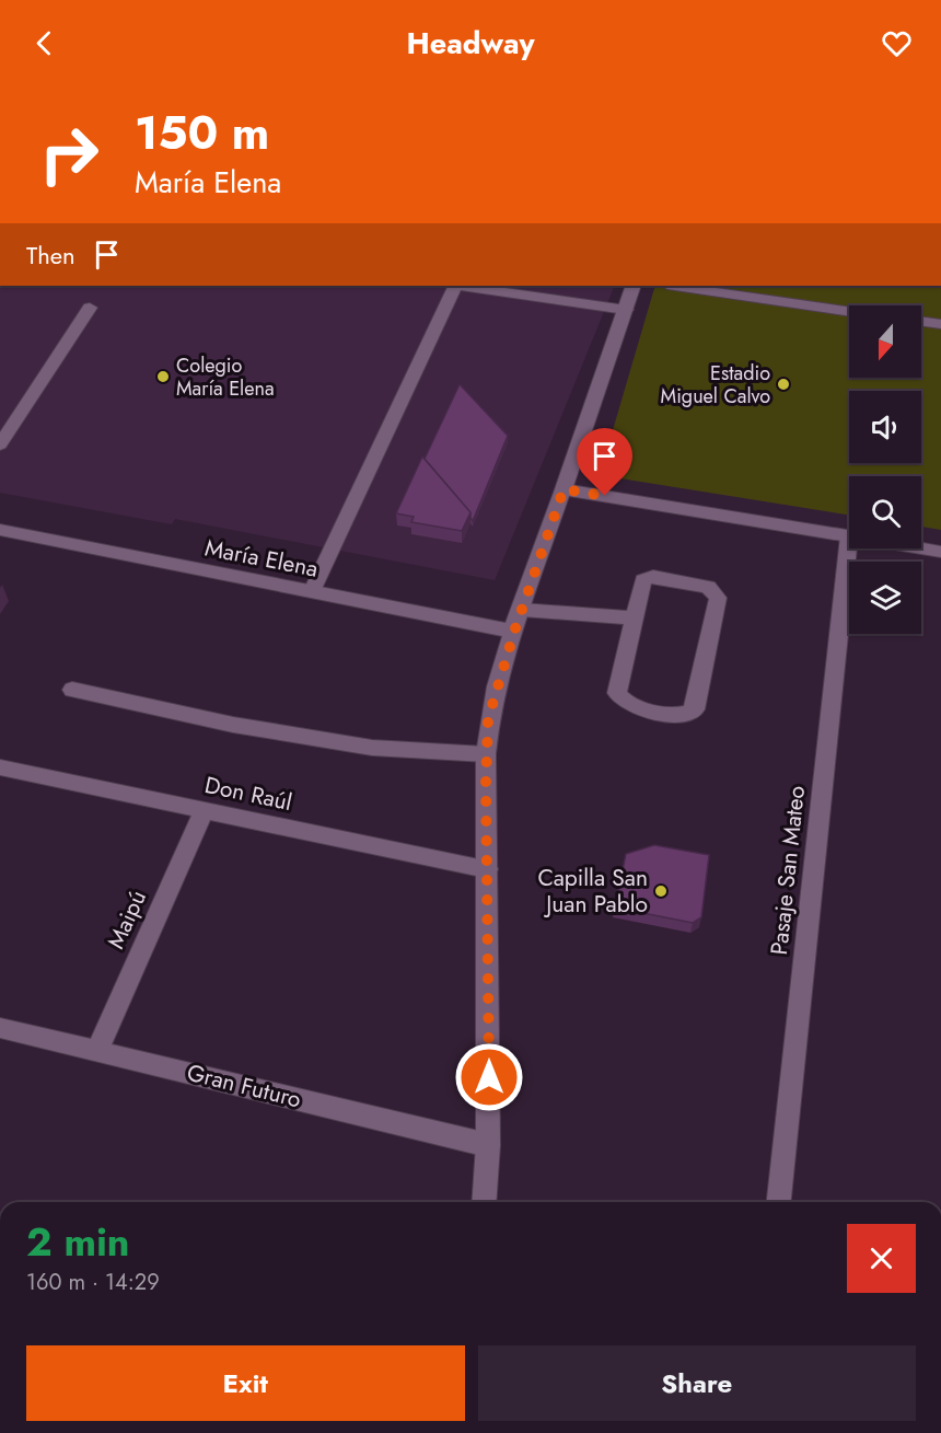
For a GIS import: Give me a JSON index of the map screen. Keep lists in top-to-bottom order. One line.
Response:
{"streets":{"street":["María Elena","Don Raúl","Pasaje San Mateo","Maipú","Gran Futuro"]},"crossings":[["Don Raúl","Maipú"],["Maipú","Gran Futuro"]],"places":["Colegio María Elena","Estadio Miguel Calvo","Capilla San Juan Pablo"],"north":"bottom","page":{"header":"Headway","turn":["150 m","María Elena"],"then":"Then","heading":["2 min","160 m · 14:29"],"buttons":["Exit","Share"]}}
